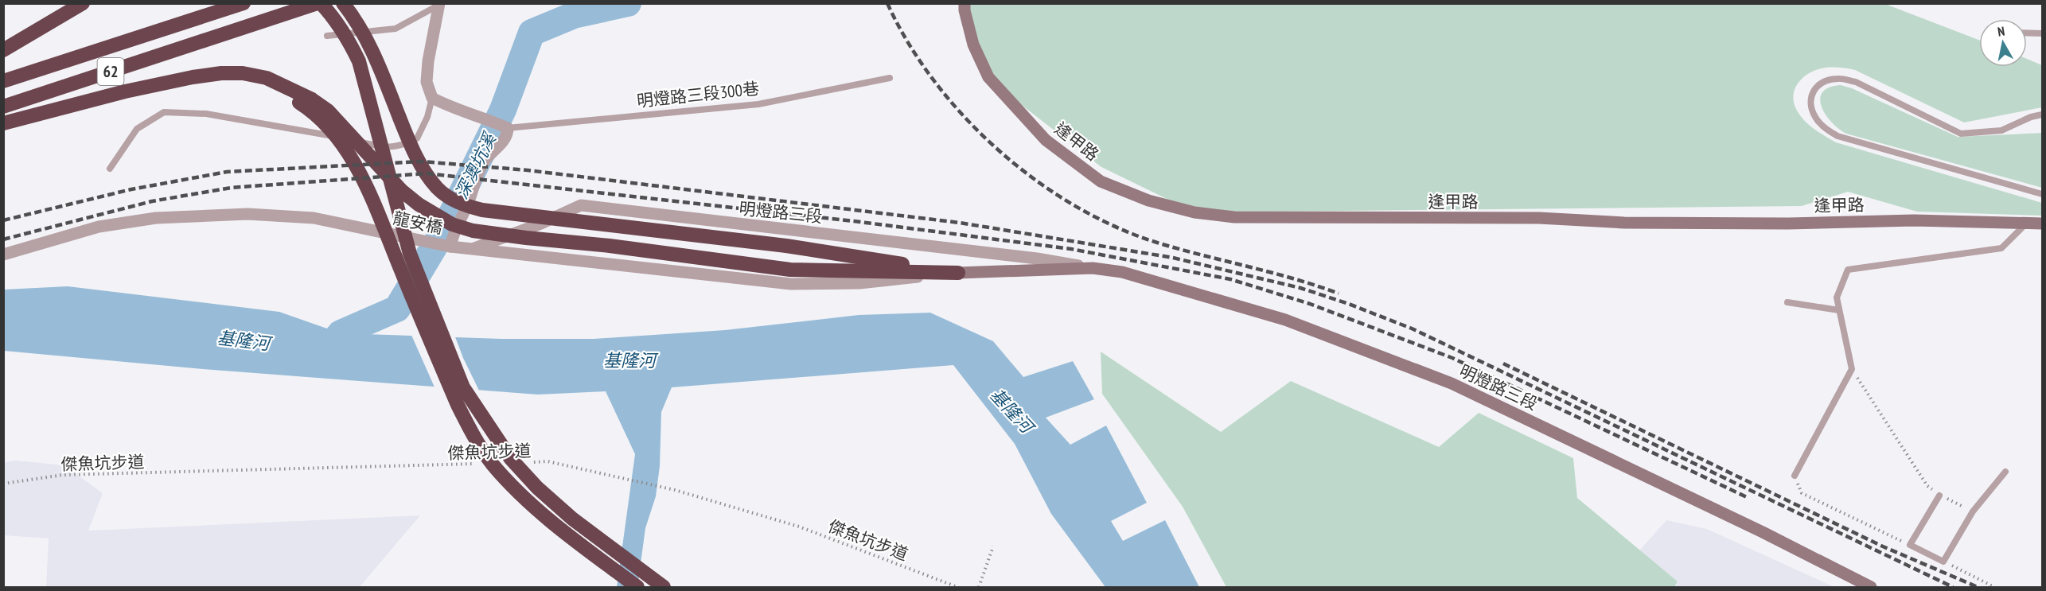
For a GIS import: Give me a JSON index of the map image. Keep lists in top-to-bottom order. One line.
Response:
{"streets":{"highway":["62"],"main road":["逢甲路","明燈路三段"],"street":["龍安橋"],"lane":["明燈路三段300巷"],"path":["傑魚坑步道"]},"crossings":[["明燈路三段","龍安橋"]],"water":["深澳坑溪","基隆河"],"north":"top"}
